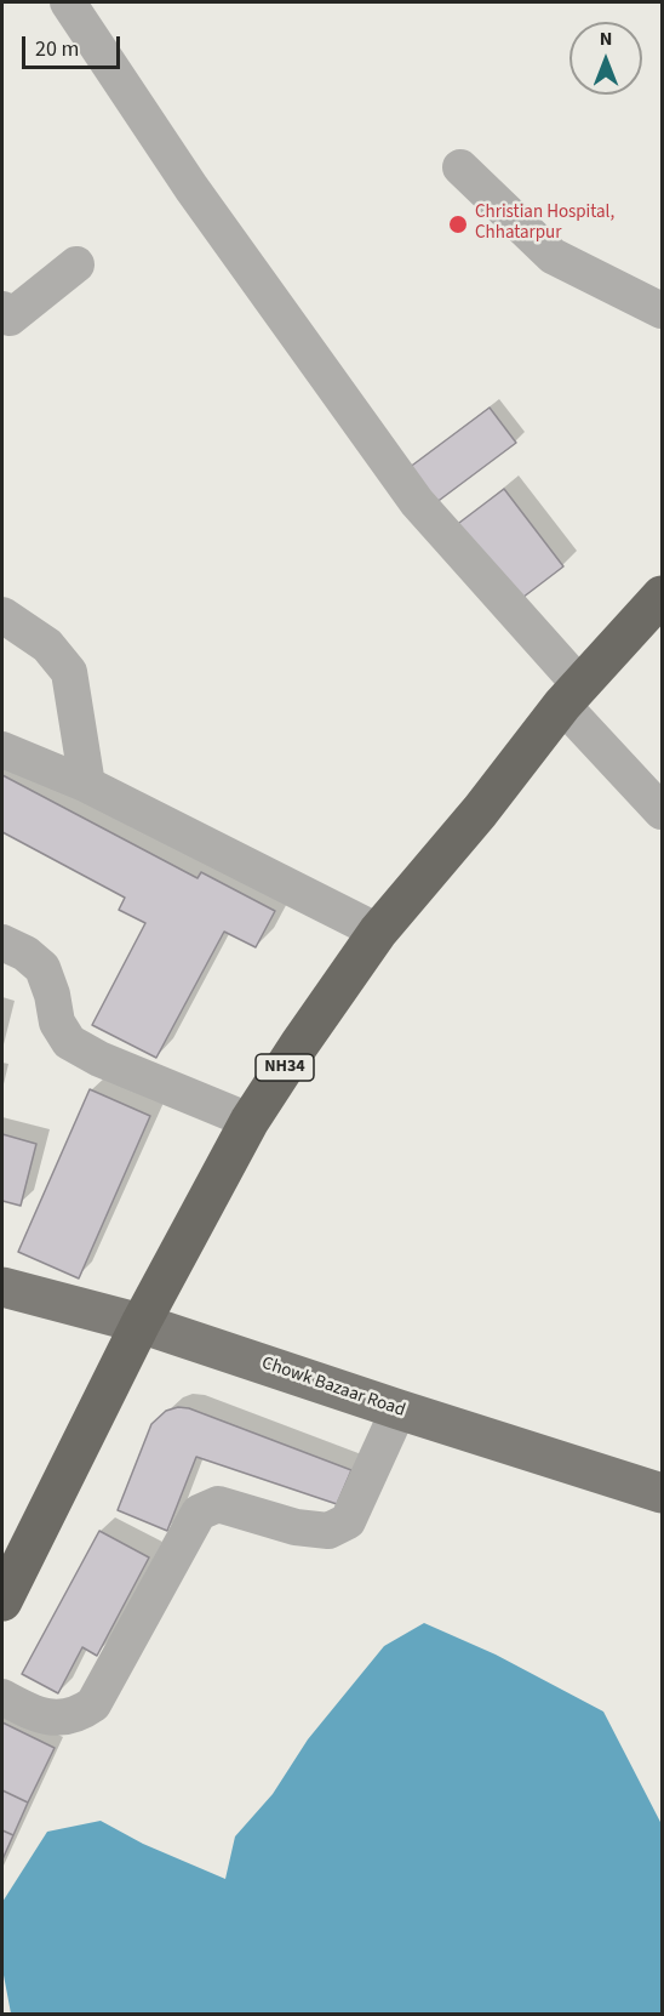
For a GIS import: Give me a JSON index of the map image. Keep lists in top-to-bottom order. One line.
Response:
{"streets":{"highway":["NH34"],"main road":["Chowk Bazaar Road"]},"crossings":[["NH34","Chowk Bazaar Road"]],"places":["Christian Hospital, Chhatarpur"],"scale_bar":"20 m","north":"top"}
